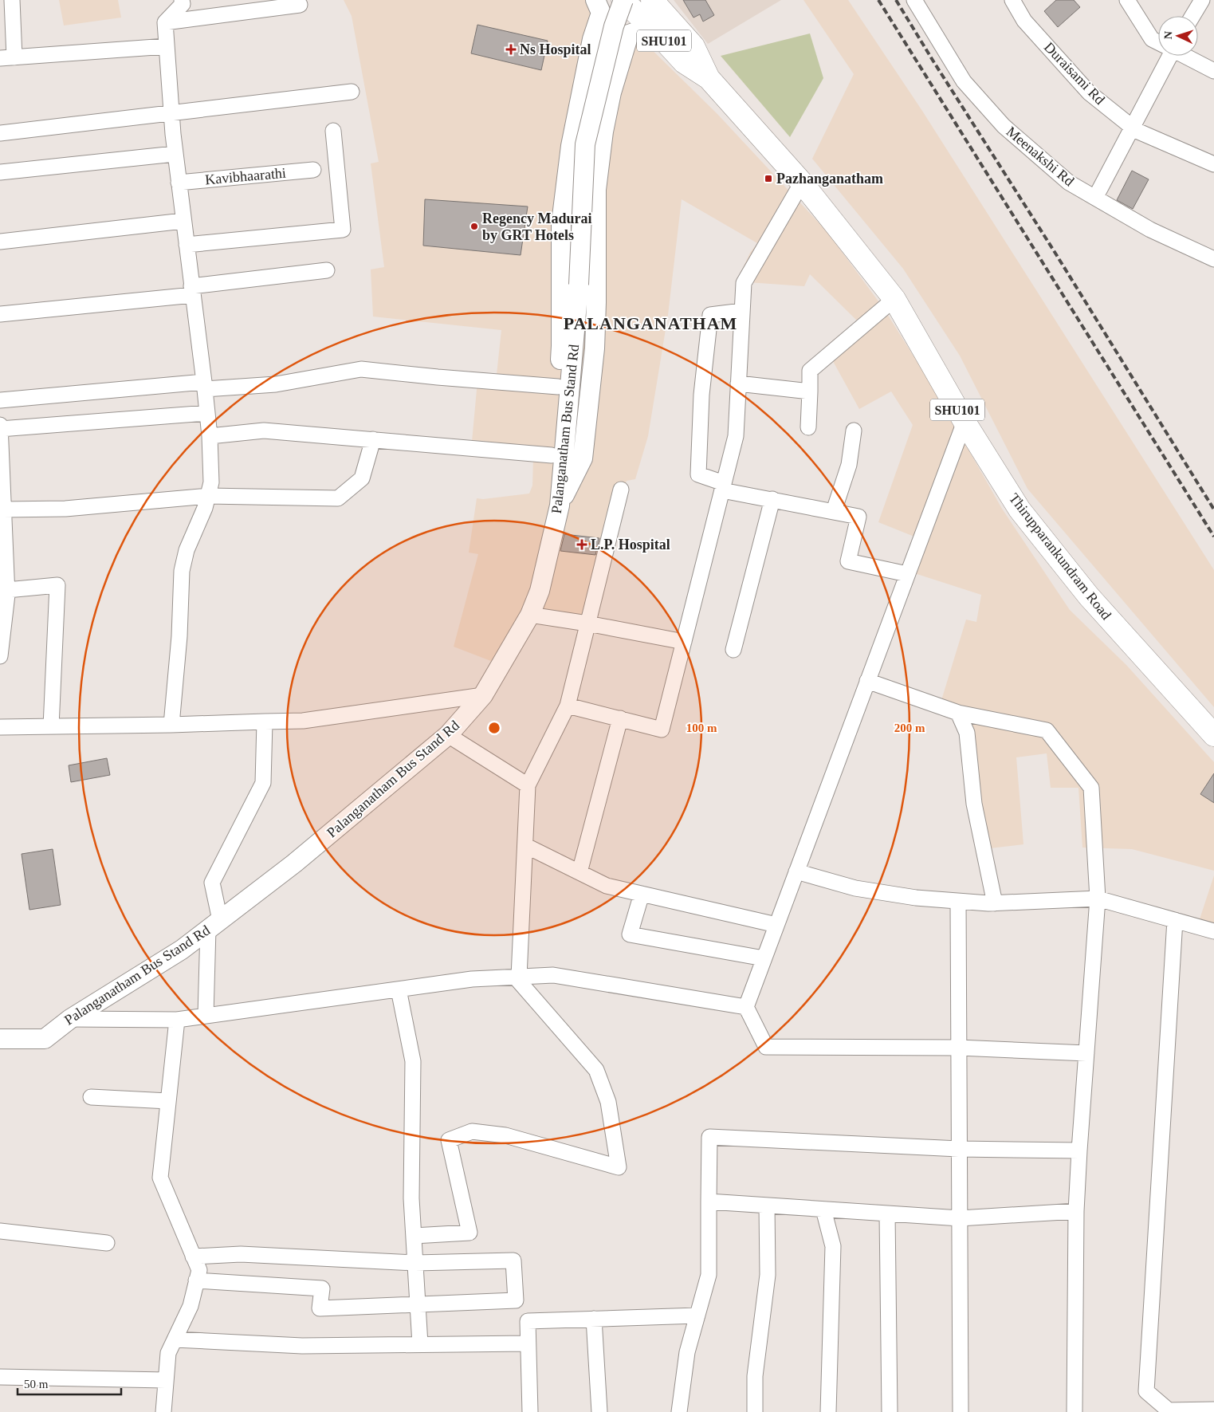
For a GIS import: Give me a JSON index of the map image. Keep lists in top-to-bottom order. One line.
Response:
{"streets":{"main road":["SHU101","Thirupparankundram Road"],"street":["Duraisami Rd","Meenakshi Rd","Kavibhaarathi","Palanganatham Bus Stand Rd"]},"crossings":[["Palanganatham Bus Stand Rd","Thirupparankundram Road"]],"districts":["PALANGANATHAM"],"places":{"health":["Ns Hospital","L.P. Hospital"],"transit":["Pazhanganatham"],"other":["Regency Madurai by GRT Hotels"]},"scale_bar":"50 m","north":"left","rings":["100 m","200 m"]}
